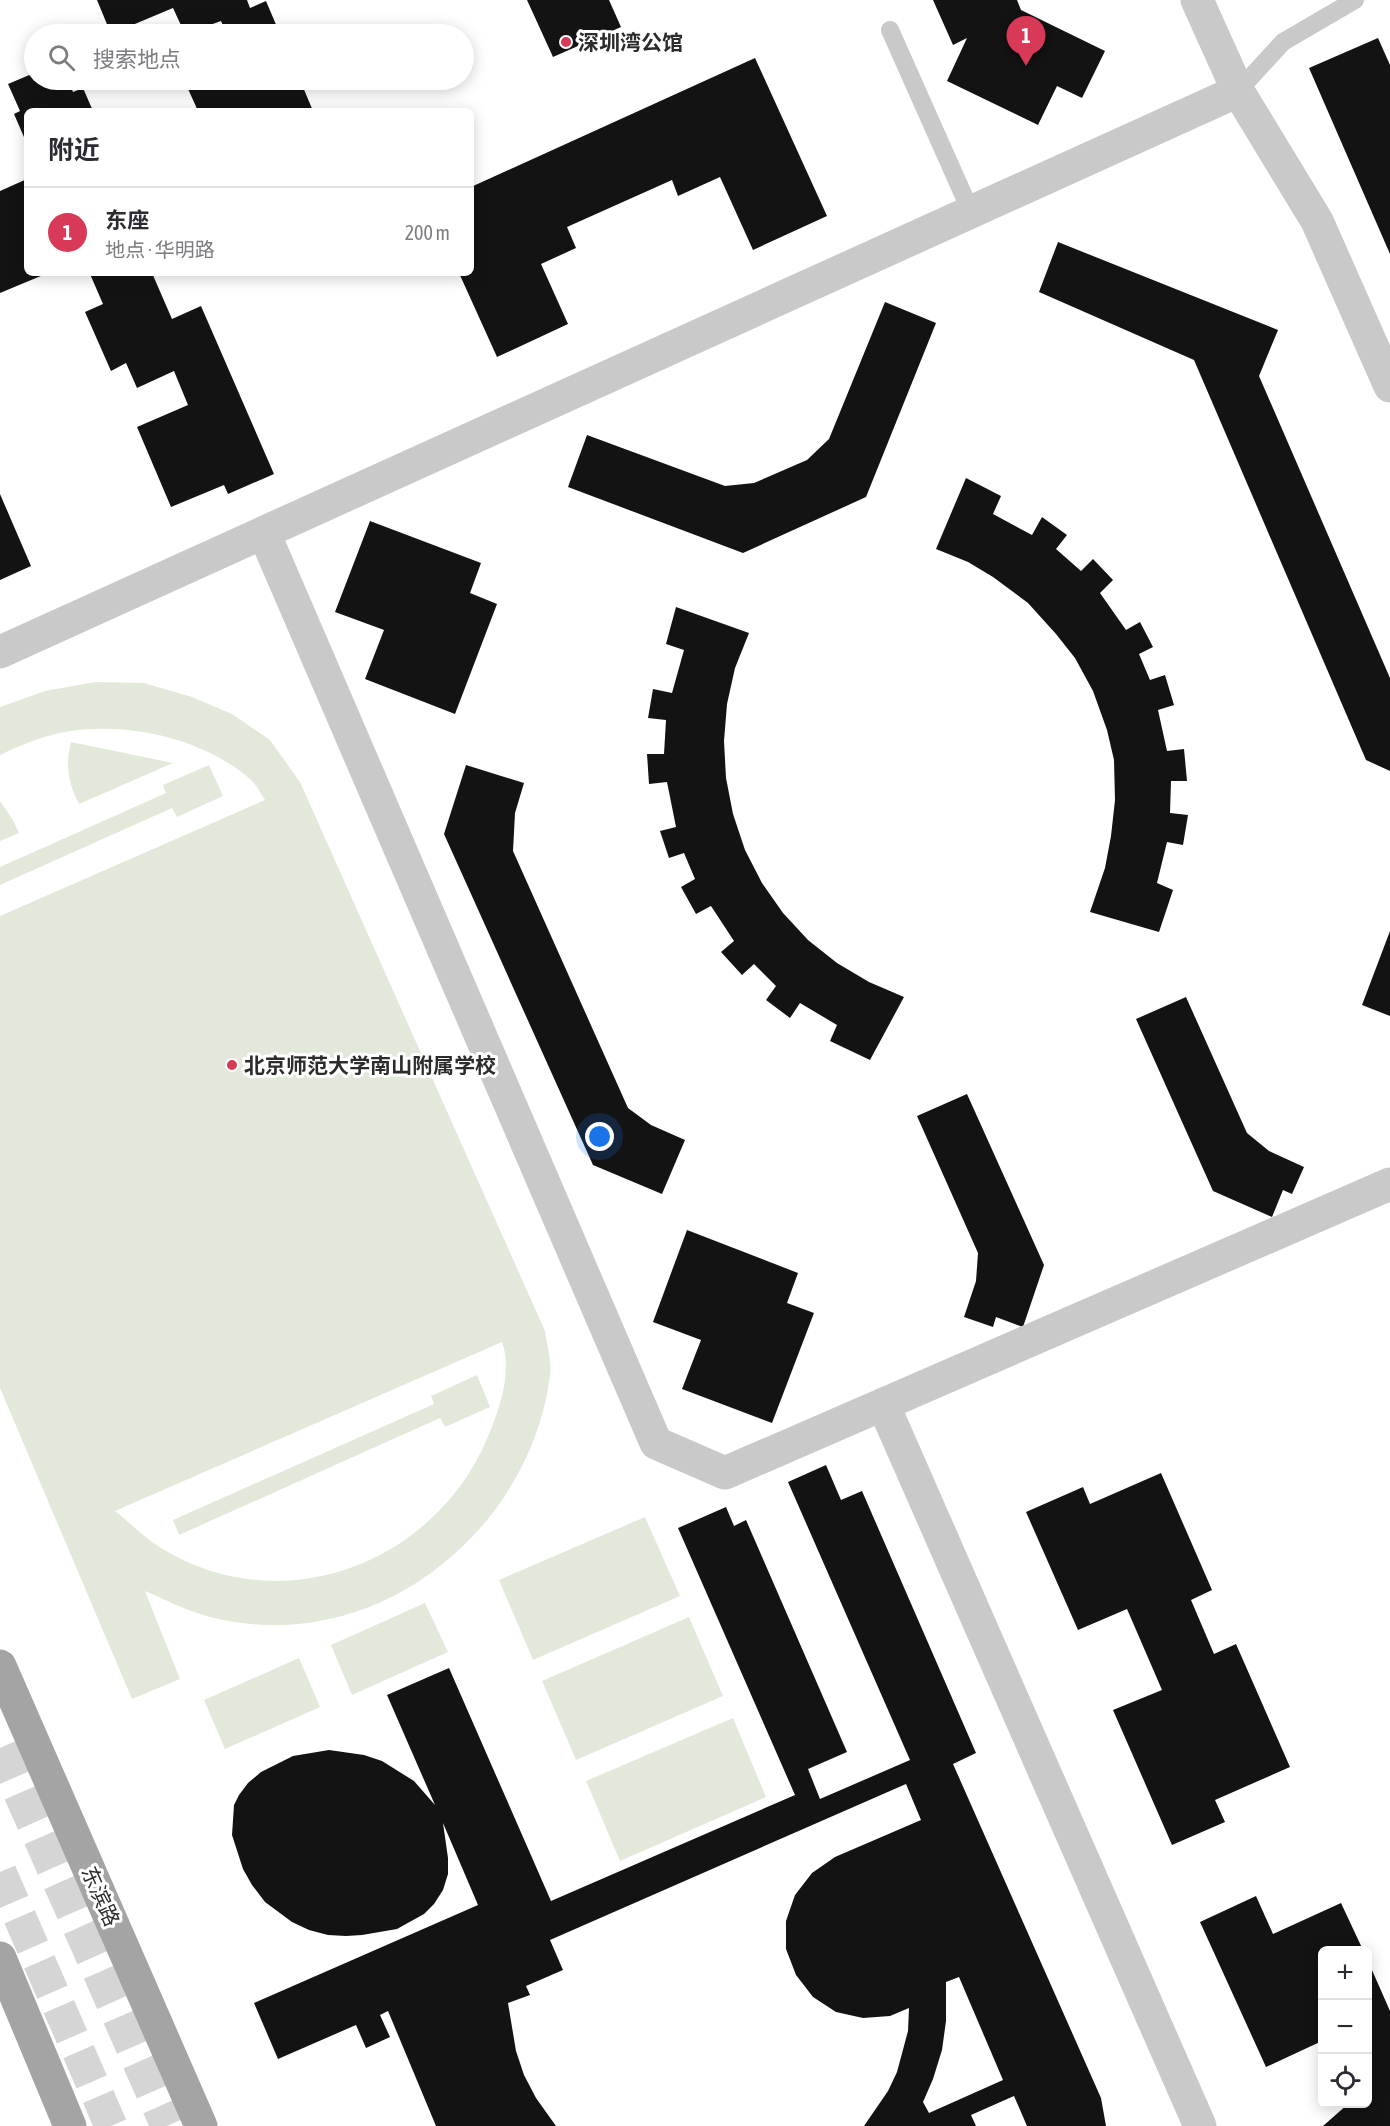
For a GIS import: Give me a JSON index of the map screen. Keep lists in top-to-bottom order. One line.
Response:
{"streets":{"main road":["东滨路"]},"places":["深圳湾公馆","北京师范大学南山附属学校"],"page":{"pins":"1","search":"搜索地点","heading":"附近","list":[{"mark":"1","name":"东座","note":"地点 · 华明路","value":"200 m"}],"map_buttons":["+","−"]}}
